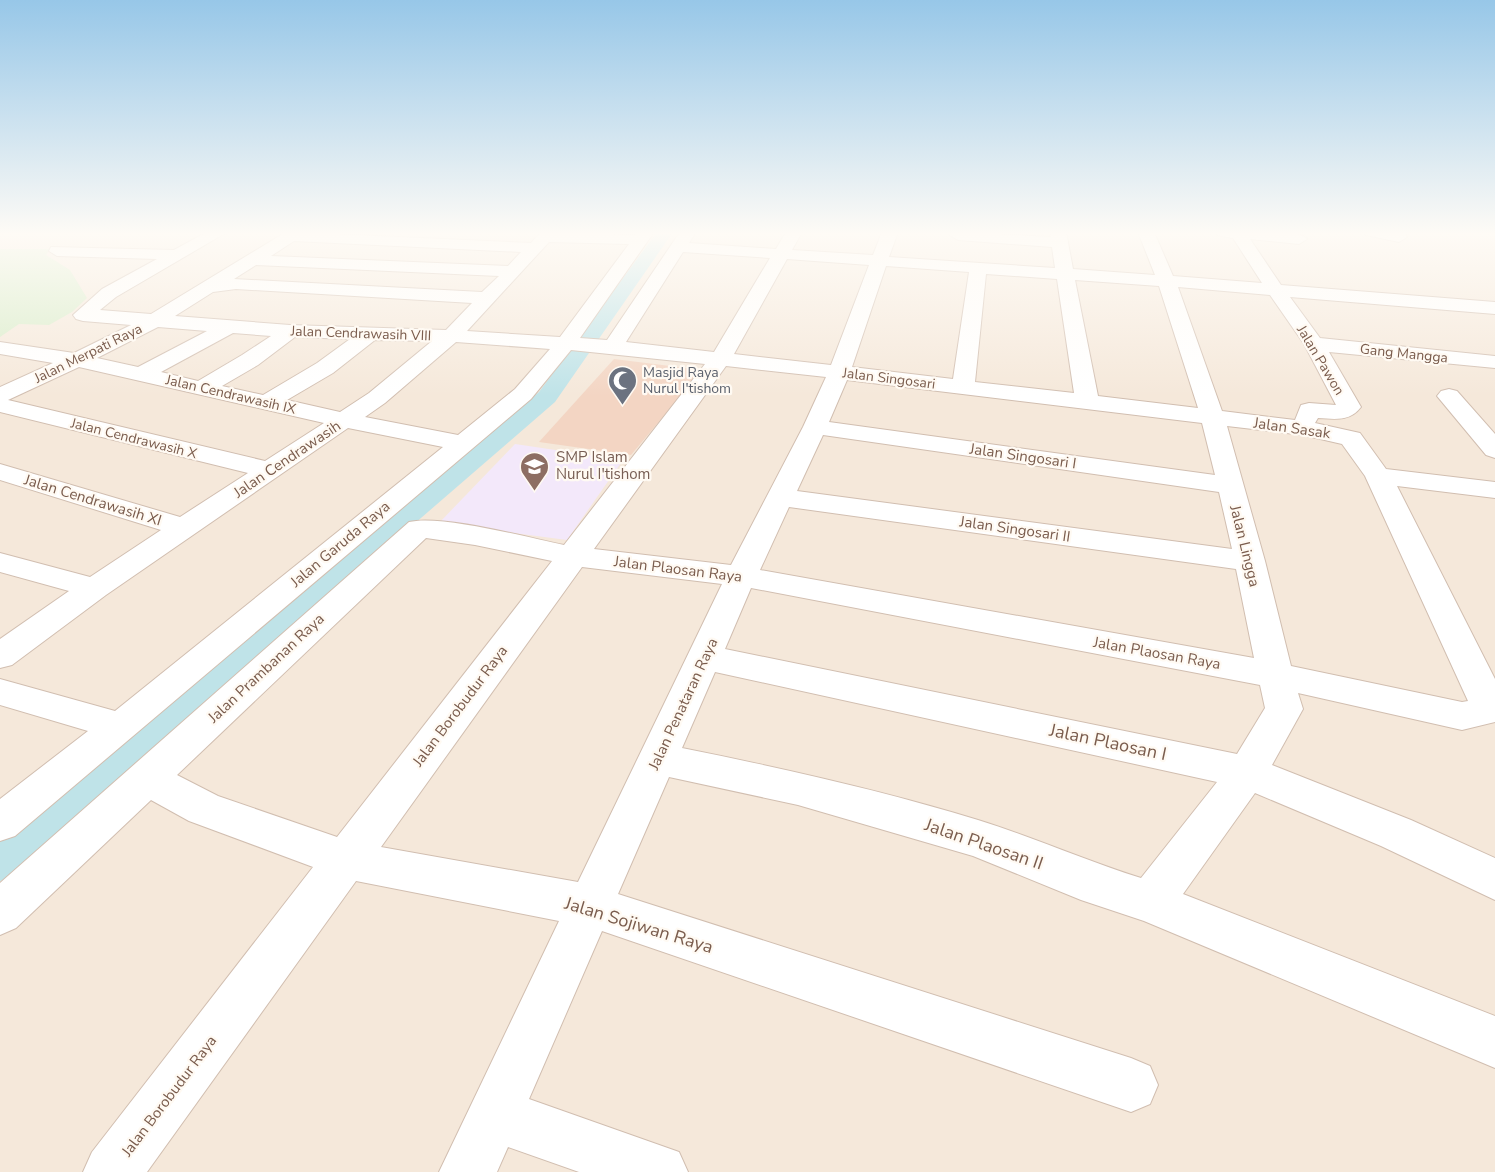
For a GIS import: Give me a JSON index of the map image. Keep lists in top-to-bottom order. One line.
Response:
{"streets":{"street":["Jalan Cendrawasih VIII","Jalan Merpati Raya","Gang Mangga","Jalan Pawon","Jalan Singosari","Jalan Cendrawasih IX","Jalan Sasak","Jalan Cendrawasih X","Jalan Singosari I","Jalan Cendrawasih","Jalan Cendrawasih XI","Jalan Singosari II","Jalan Garuda Raya","Jalan Lingga","Jalan Plaosan Raya","Jalan Prambanan Raya","Jalan Penataran Raya","Jalan Borobudur Raya","Jalan Plaosan I","Jalan Plaosan II","Jalan Sojiwan Raya"]},"crossings":[["Jalan Cendrawasih VIII","Jalan Merpati Raya"],["Jalan Cendrawasih VIII","Jalan Singosari"],["Jalan Cendrawasih VIII","Jalan Cendrawasih"],["Jalan Cendrawasih VIII","Jalan Garuda Raya"],["Jalan Merpati Raya","Jalan Cendrawasih IX"],["Gang Mangga","Jalan Pawon"],["Jalan Pawon","Jalan Sasak"],["Jalan Singosari","Jalan Sasak"],["Jalan Singosari","Jalan Garuda Raya"],["Jalan Singosari","Jalan Lingga"],["Jalan Singosari","Jalan Penataran Raya"],["Jalan Singosari","Jalan Borobudur Raya"],["Jalan Cendrawasih IX","Jalan Cendrawasih"],["Jalan Cendrawasih IX","Jalan Garuda Raya"],["Jalan Sasak","Jalan Lingga"],["Jalan Sasak","Jalan Plaosan Raya"],["Jalan Cendrawasih X","Jalan Cendrawasih"],["Jalan Singosari I","Jalan Lingga"],["Jalan Singosari I","Jalan Penataran Raya"],["Jalan Cendrawasih","Jalan Cendrawasih XI"],["Jalan Singosari II","Jalan Lingga"],["Jalan Singosari II","Jalan Penataran Raya"],["Jalan Lingga","Jalan Plaosan Raya"],["Jalan Lingga","Jalan Plaosan I"],["Jalan Plaosan Raya","Jalan Prambanan Raya"],["Jalan Plaosan Raya","Jalan Penataran Raya"],["Jalan Plaosan Raya","Jalan Borobudur Raya"],["Jalan Prambanan Raya","Jalan Borobudur Raya"],["Jalan Prambanan Raya","Jalan Sojiwan Raya"],["Jalan Penataran Raya","Jalan Plaosan I"],["Jalan Penataran Raya","Jalan Plaosan II"],["Jalan Penataran Raya","Jalan Sojiwan Raya"],["Jalan Borobudur Raya","Jalan Sojiwan Raya"]],"places":{"mosque":["Masjid Raya Nurul I'tishom"],"school or university":["SMP Islam Nurul I'tishom"]}}
